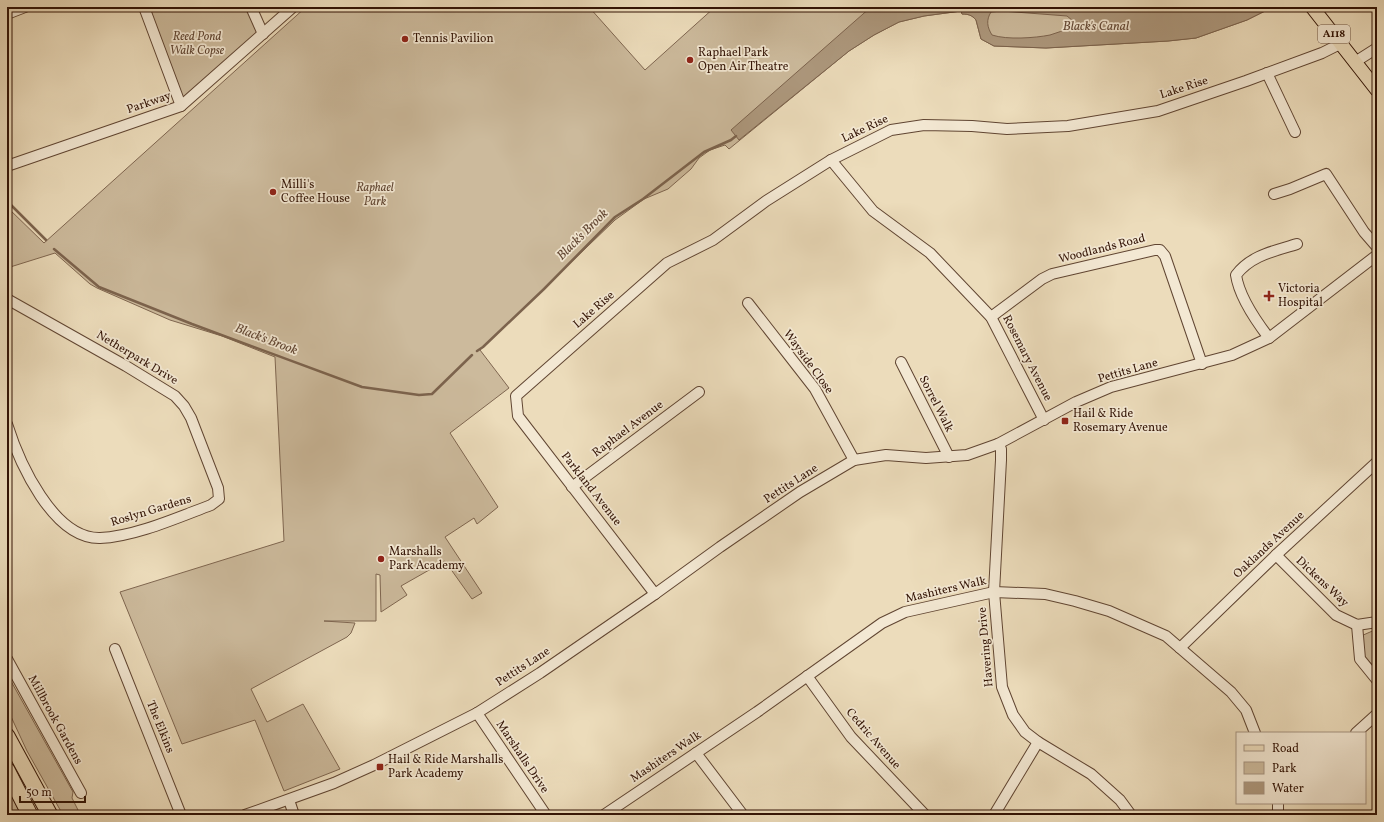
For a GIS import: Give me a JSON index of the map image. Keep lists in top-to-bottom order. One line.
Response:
{"streets":{"main road":["A118"],"street":["Lake Rise","Parkway","Woodlands Road","Netherpark Drive","Rosemary Avenue","Wayside Close","Pettits Lane","Sorrel Walk","Raphael Avenue","Parkland Avenue","Roslyn Gardens","Oaklands Avenue","Dickens Way","Mashiters Walk","Havering Drive","Millbrook Gardens","The Elkins","Cedric Avenue","Marshalls Drive"]},"crossings":[["A118","Lake Rise"],["Lake Rise","Rosemary Avenue"],["Lake Rise","Parkland Avenue"],["Woodlands Road","Rosemary Avenue"],["Woodlands Road","Pettits Lane"],["Netherpark Drive","Roslyn Gardens"],["Rosemary Avenue","Pettits Lane"],["Wayside Close","Pettits Lane"],["Pettits Lane","Sorrel Walk"],["Pettits Lane","Parkland Avenue"],["Pettits Lane","Havering Drive"],["Pettits Lane","Marshalls Drive"],["Raphael Avenue","Parkland Avenue"],["Oaklands Avenue","Dickens Way"],["Oaklands Avenue","Mashiters Walk"],["Mashiters Walk","Havering Drive"],["Mashiters Walk","Cedric Avenue"]],"water":["Black's Canal","Black's Brook"],"parks":["Reed Pond Walk Copse","Raphael Park"],"places":{"other":["Tennis Pavilion","Raphael Park Open Air Theatre","Milli's Coffee House","Marshalls Park Academy"],"health":["Victoria Hospital"],"transit":["Hail & Ride Rosemary Avenue","Hail & Ride Marshalls Park Academy"]},"legend":["Road","Park","Water"],"scale_bar":"50 m"}
